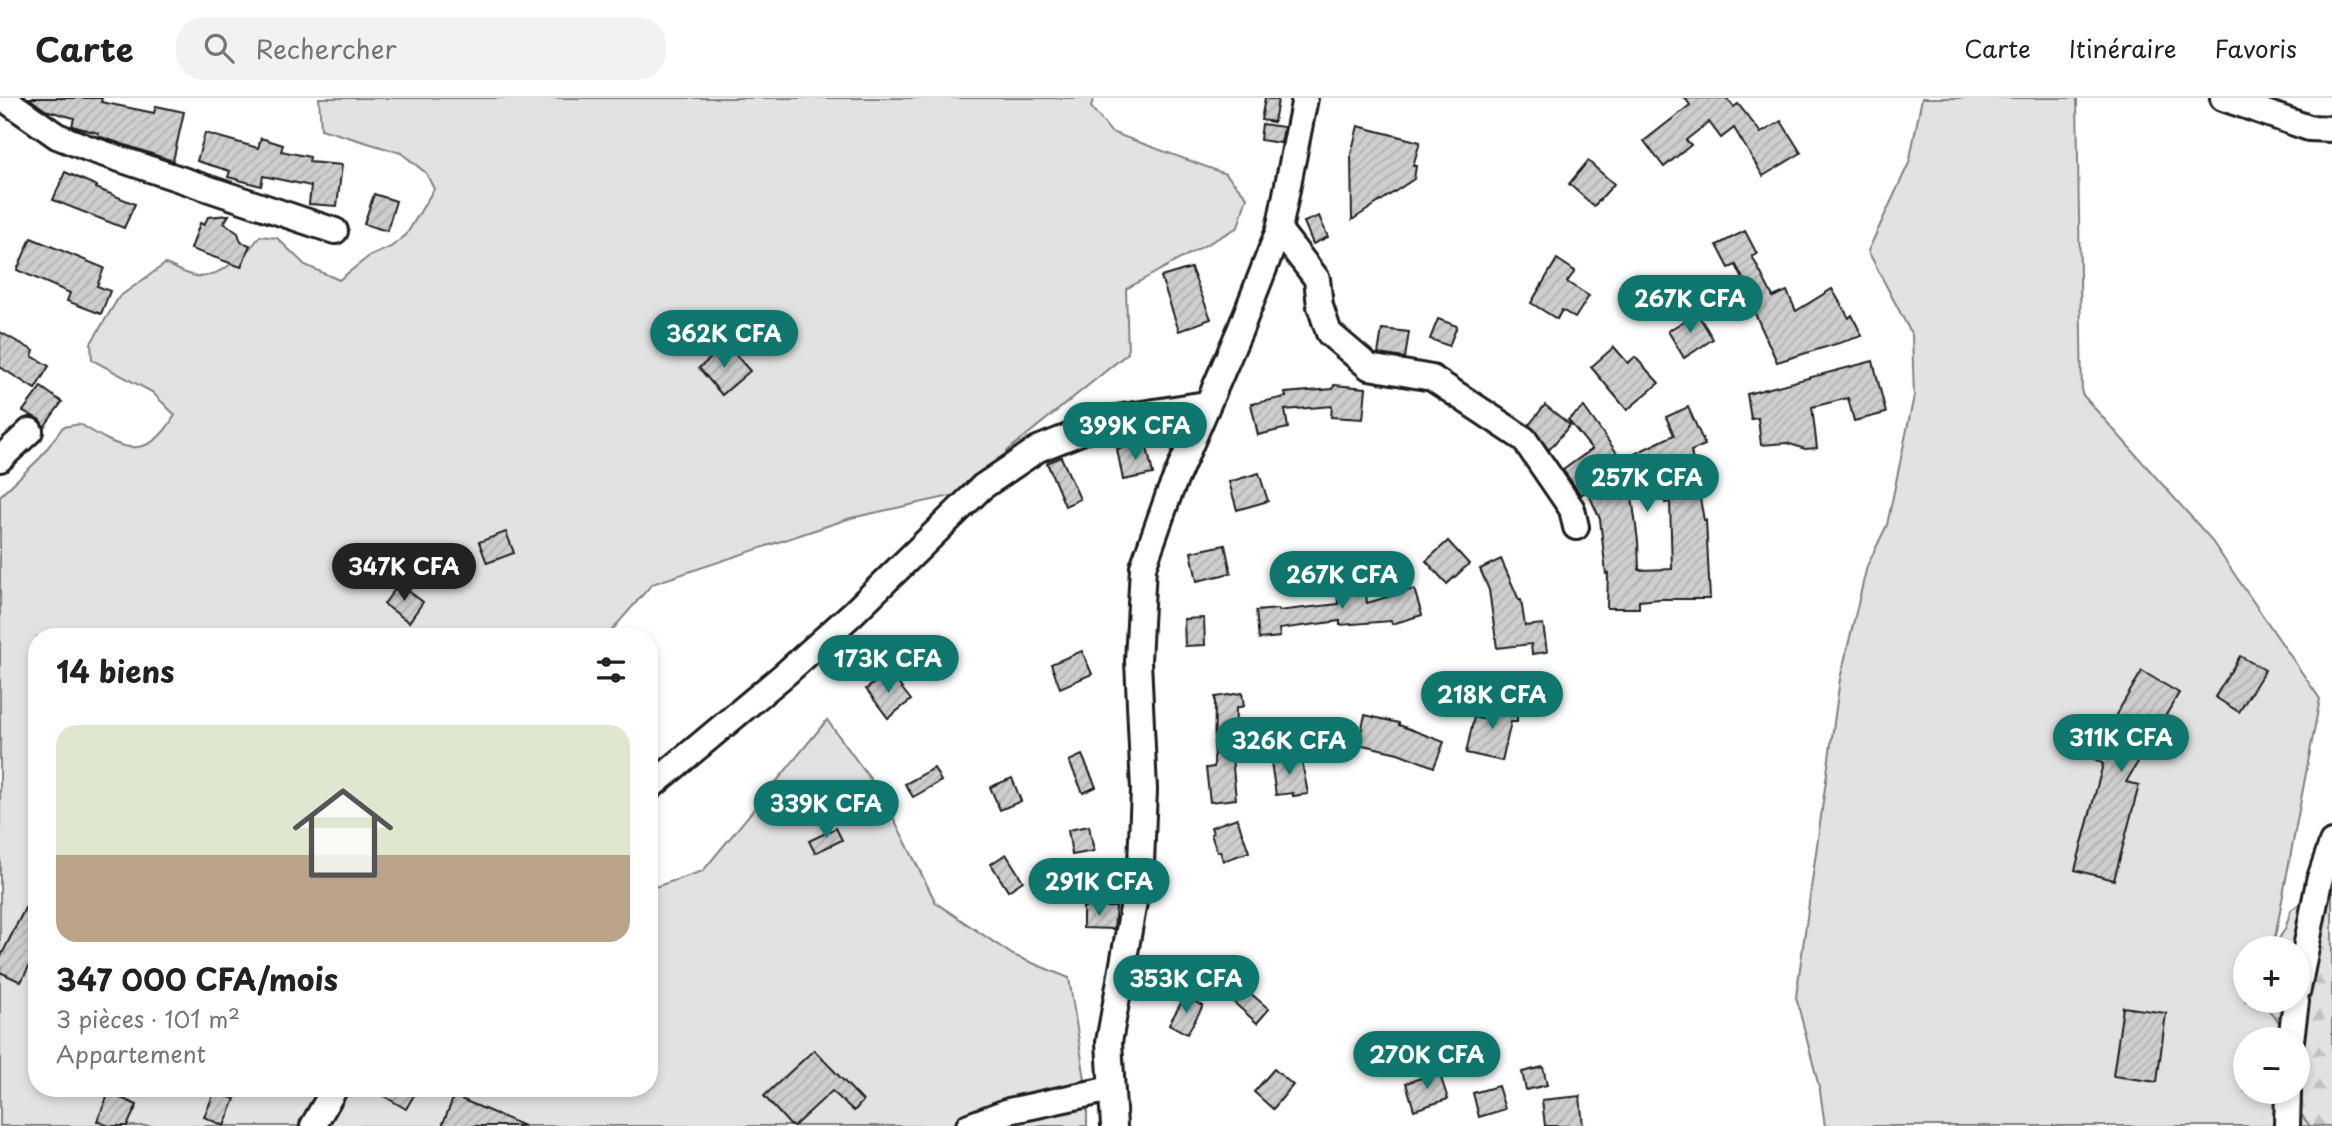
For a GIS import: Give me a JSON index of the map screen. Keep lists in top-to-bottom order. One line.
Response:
{"page":{"header":"Carte","search":"Rechercher","nav":["Carte","Itinéraire","Favoris"],"price":["267K CFA","362K CFA","399K CFA","257K CFA","347K CFA","267K CFA","173K CFA","218K CFA","311K CFA","326K CFA","339K CFA","291K CFA","353K CFA","270K CFA"],"heading":"14 biens","list":[{"name":"347 000 CFA/mois","note":"3 pièces · 101 m² · Appartement"}],"map_buttons":["+","−"]}}
